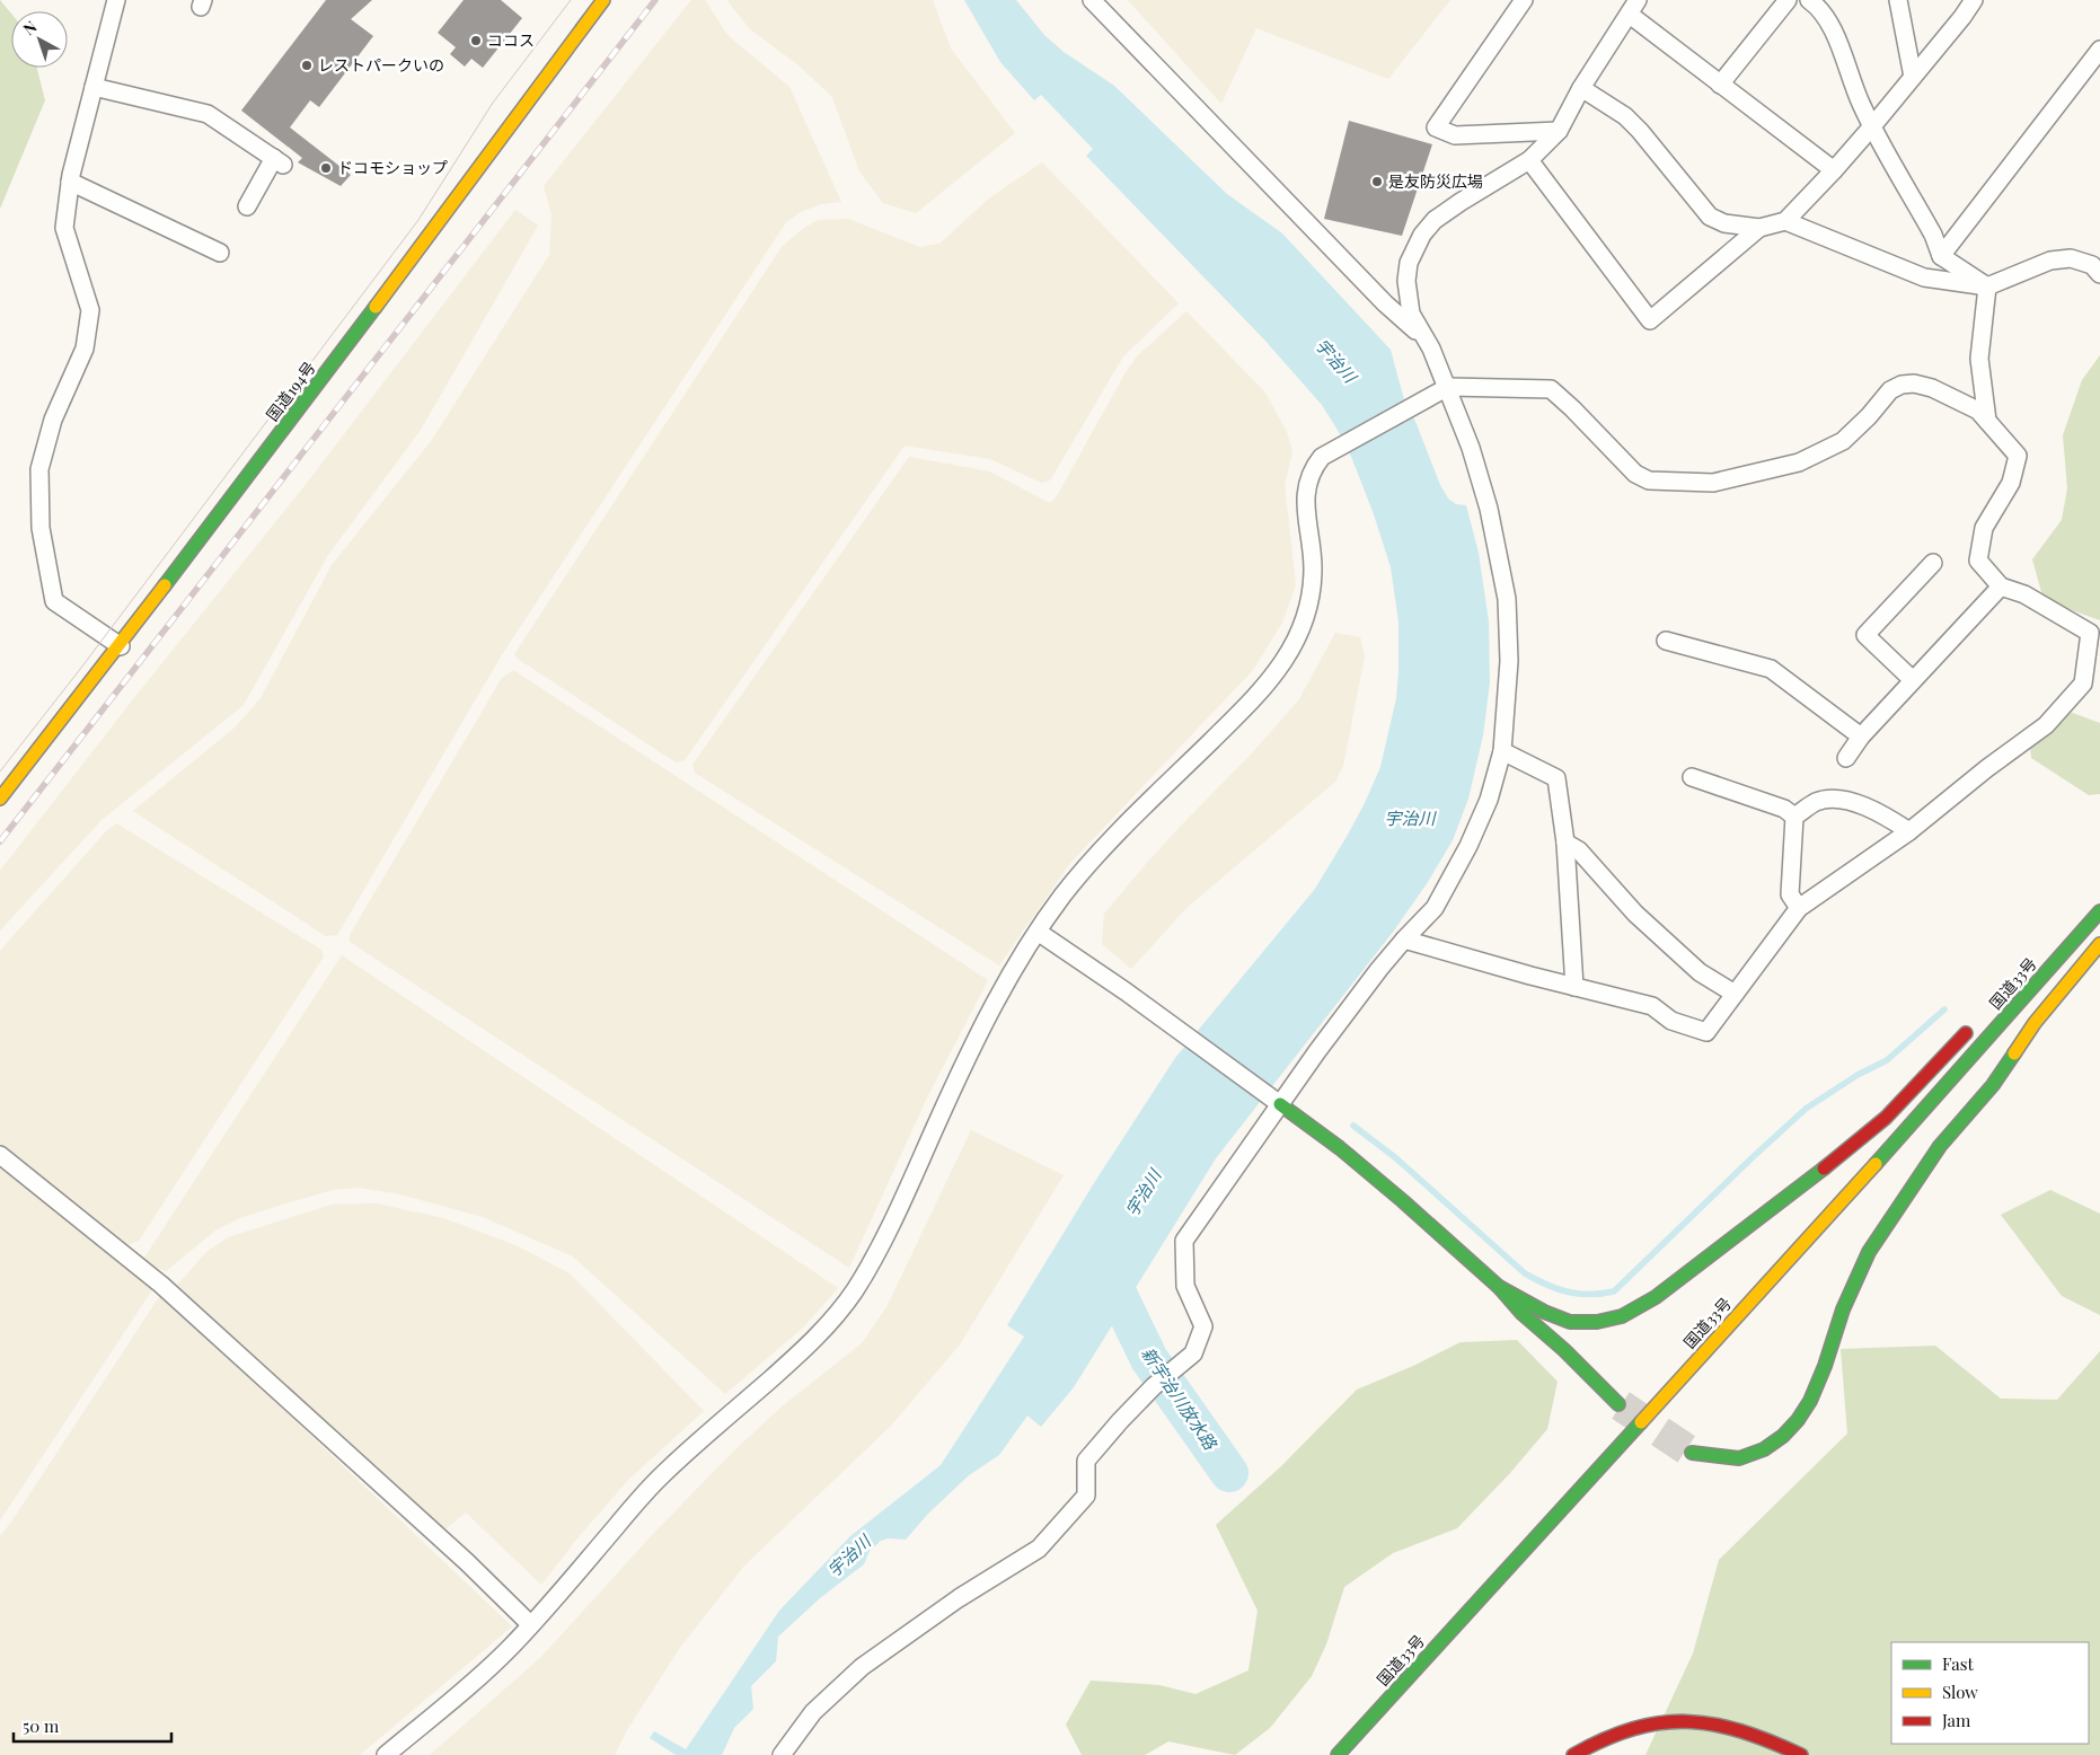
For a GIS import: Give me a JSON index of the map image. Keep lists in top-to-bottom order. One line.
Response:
{"streets":{"main road":["国道194号","国道33号"]},"water":["宇治川","新宇治川放水路"],"places":["ココス","レストパークいの","ドコモショップ","是友防災広場"],"legend":["Fast","Slow","Jam"],"scale_bar":"50 m","north":"top left"}
